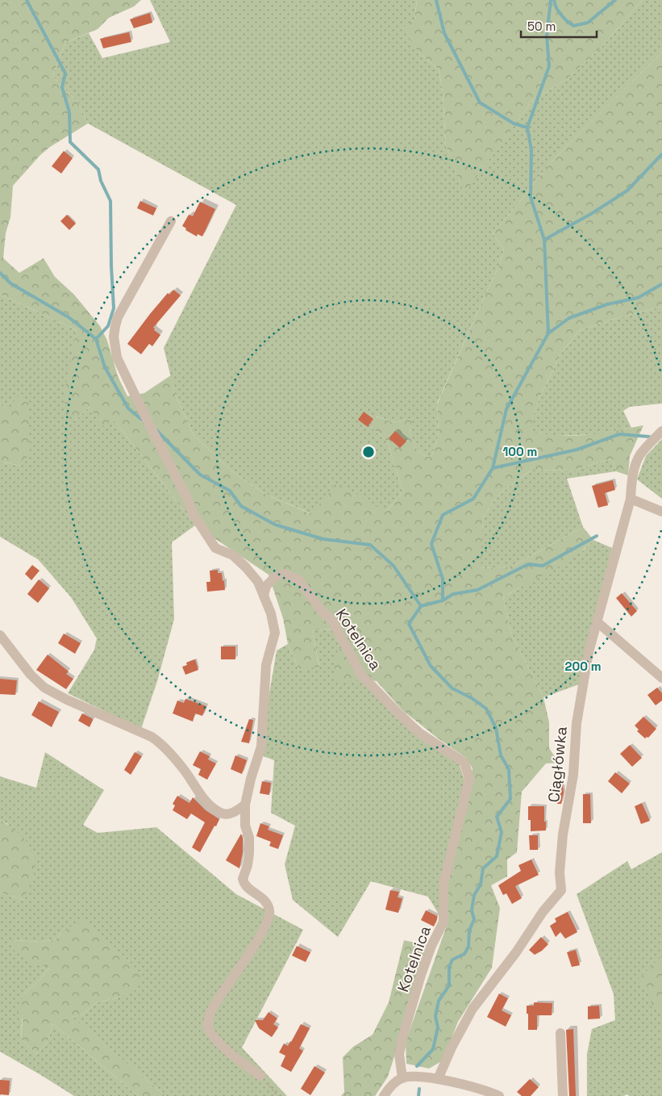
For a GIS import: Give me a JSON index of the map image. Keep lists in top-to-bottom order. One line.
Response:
{"streets":{"street":["Kotelnica","Ciągłówka"]},"scale_bar":"50 m","rings":["100 m","200 m"]}
